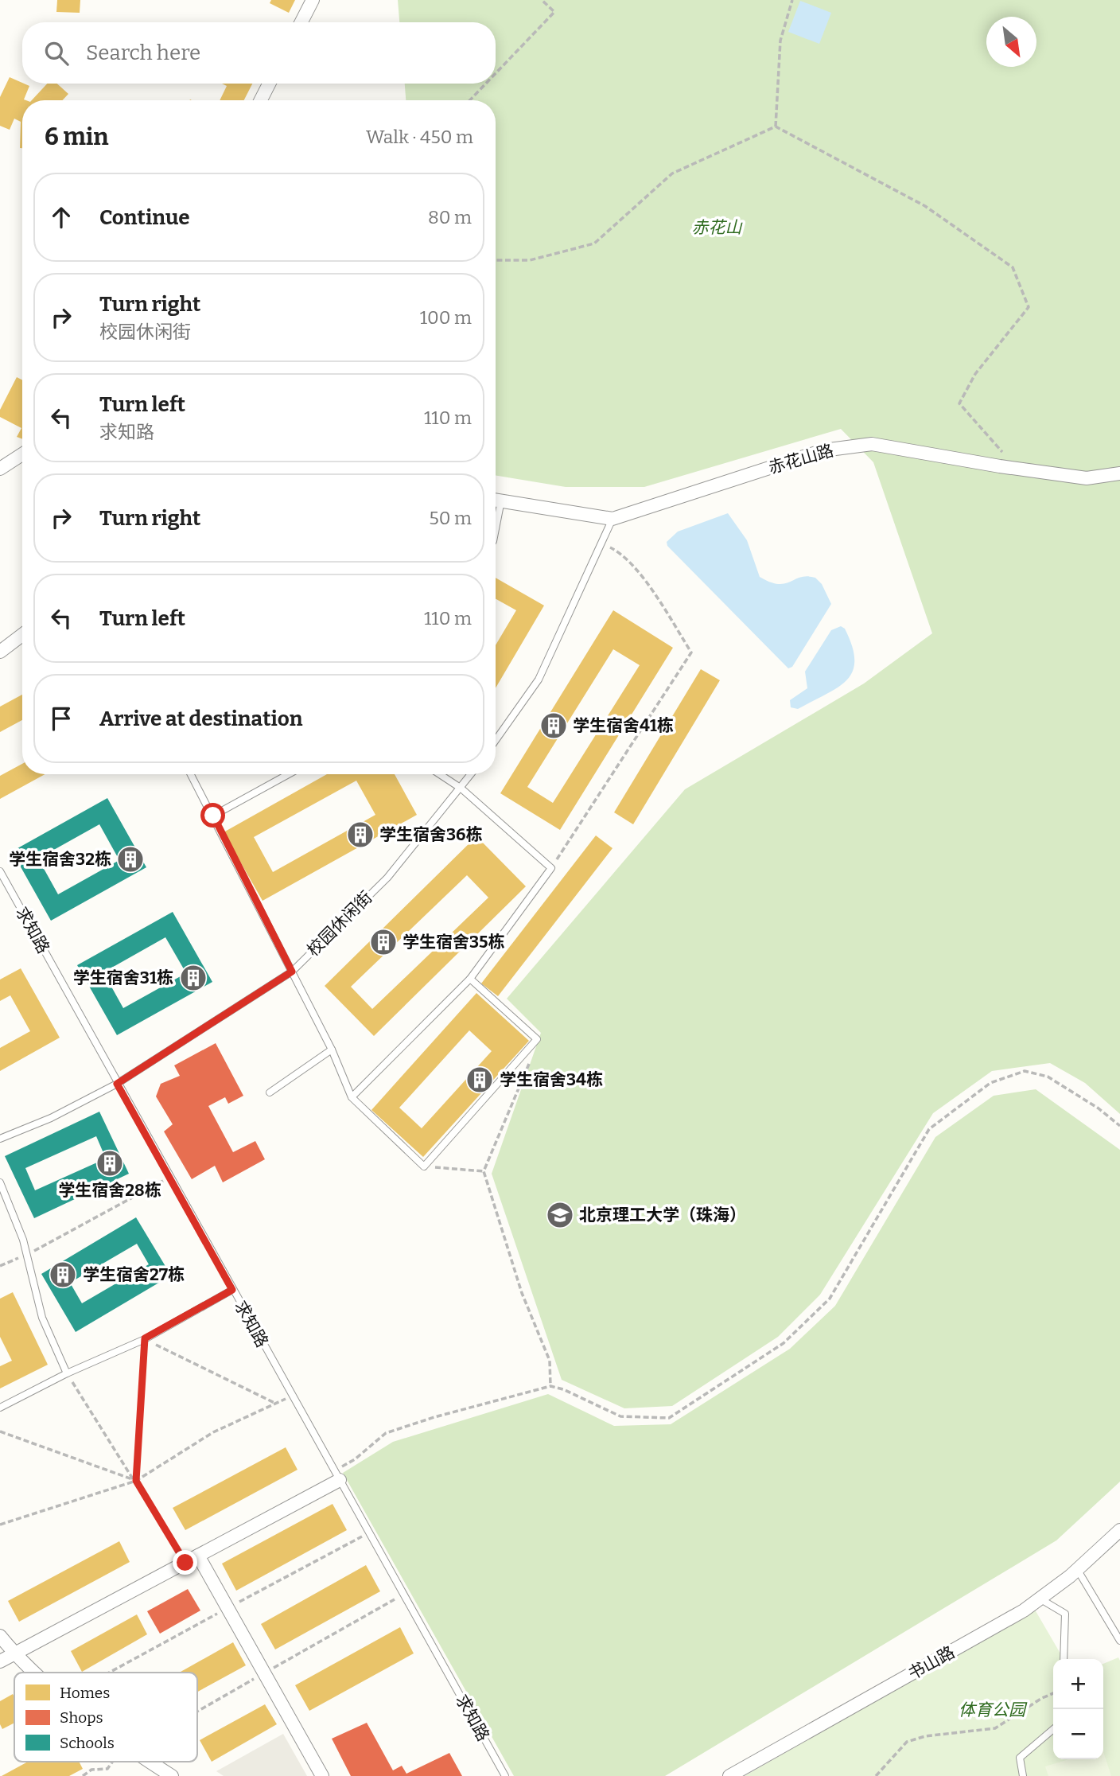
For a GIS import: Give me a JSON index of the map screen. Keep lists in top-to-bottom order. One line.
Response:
{"streets":{"street":["赤花山路","书山路"],"lane":["校园休闲街","求知路"]},"crossings":[["校园休闲街","求知路"]],"parks":["赤花山","体育公园"],"places":{"building":["学生宿舍41栋","学生宿舍36栋","学生宿舍32栋","学生宿舍35栋","学生宿舍31栋","学生宿舍34栋","学生宿舍28栋","学生宿舍27栋"],"school or university":["北京理工大学（珠海）"]},"legend":["Homes","Shops","Schools"],"north":"bottom right","page":{"search":"Search here","heading":["6 min","Walk · 450 m"],"list":[["Continue","80 m"],["Turn right","校园休闲街","100 m"],["Turn left","求知路","110 m"],["Turn right","50 m"],["Turn left","110 m"],"Arrive at destination"],"map_buttons":["+","−"]}}
